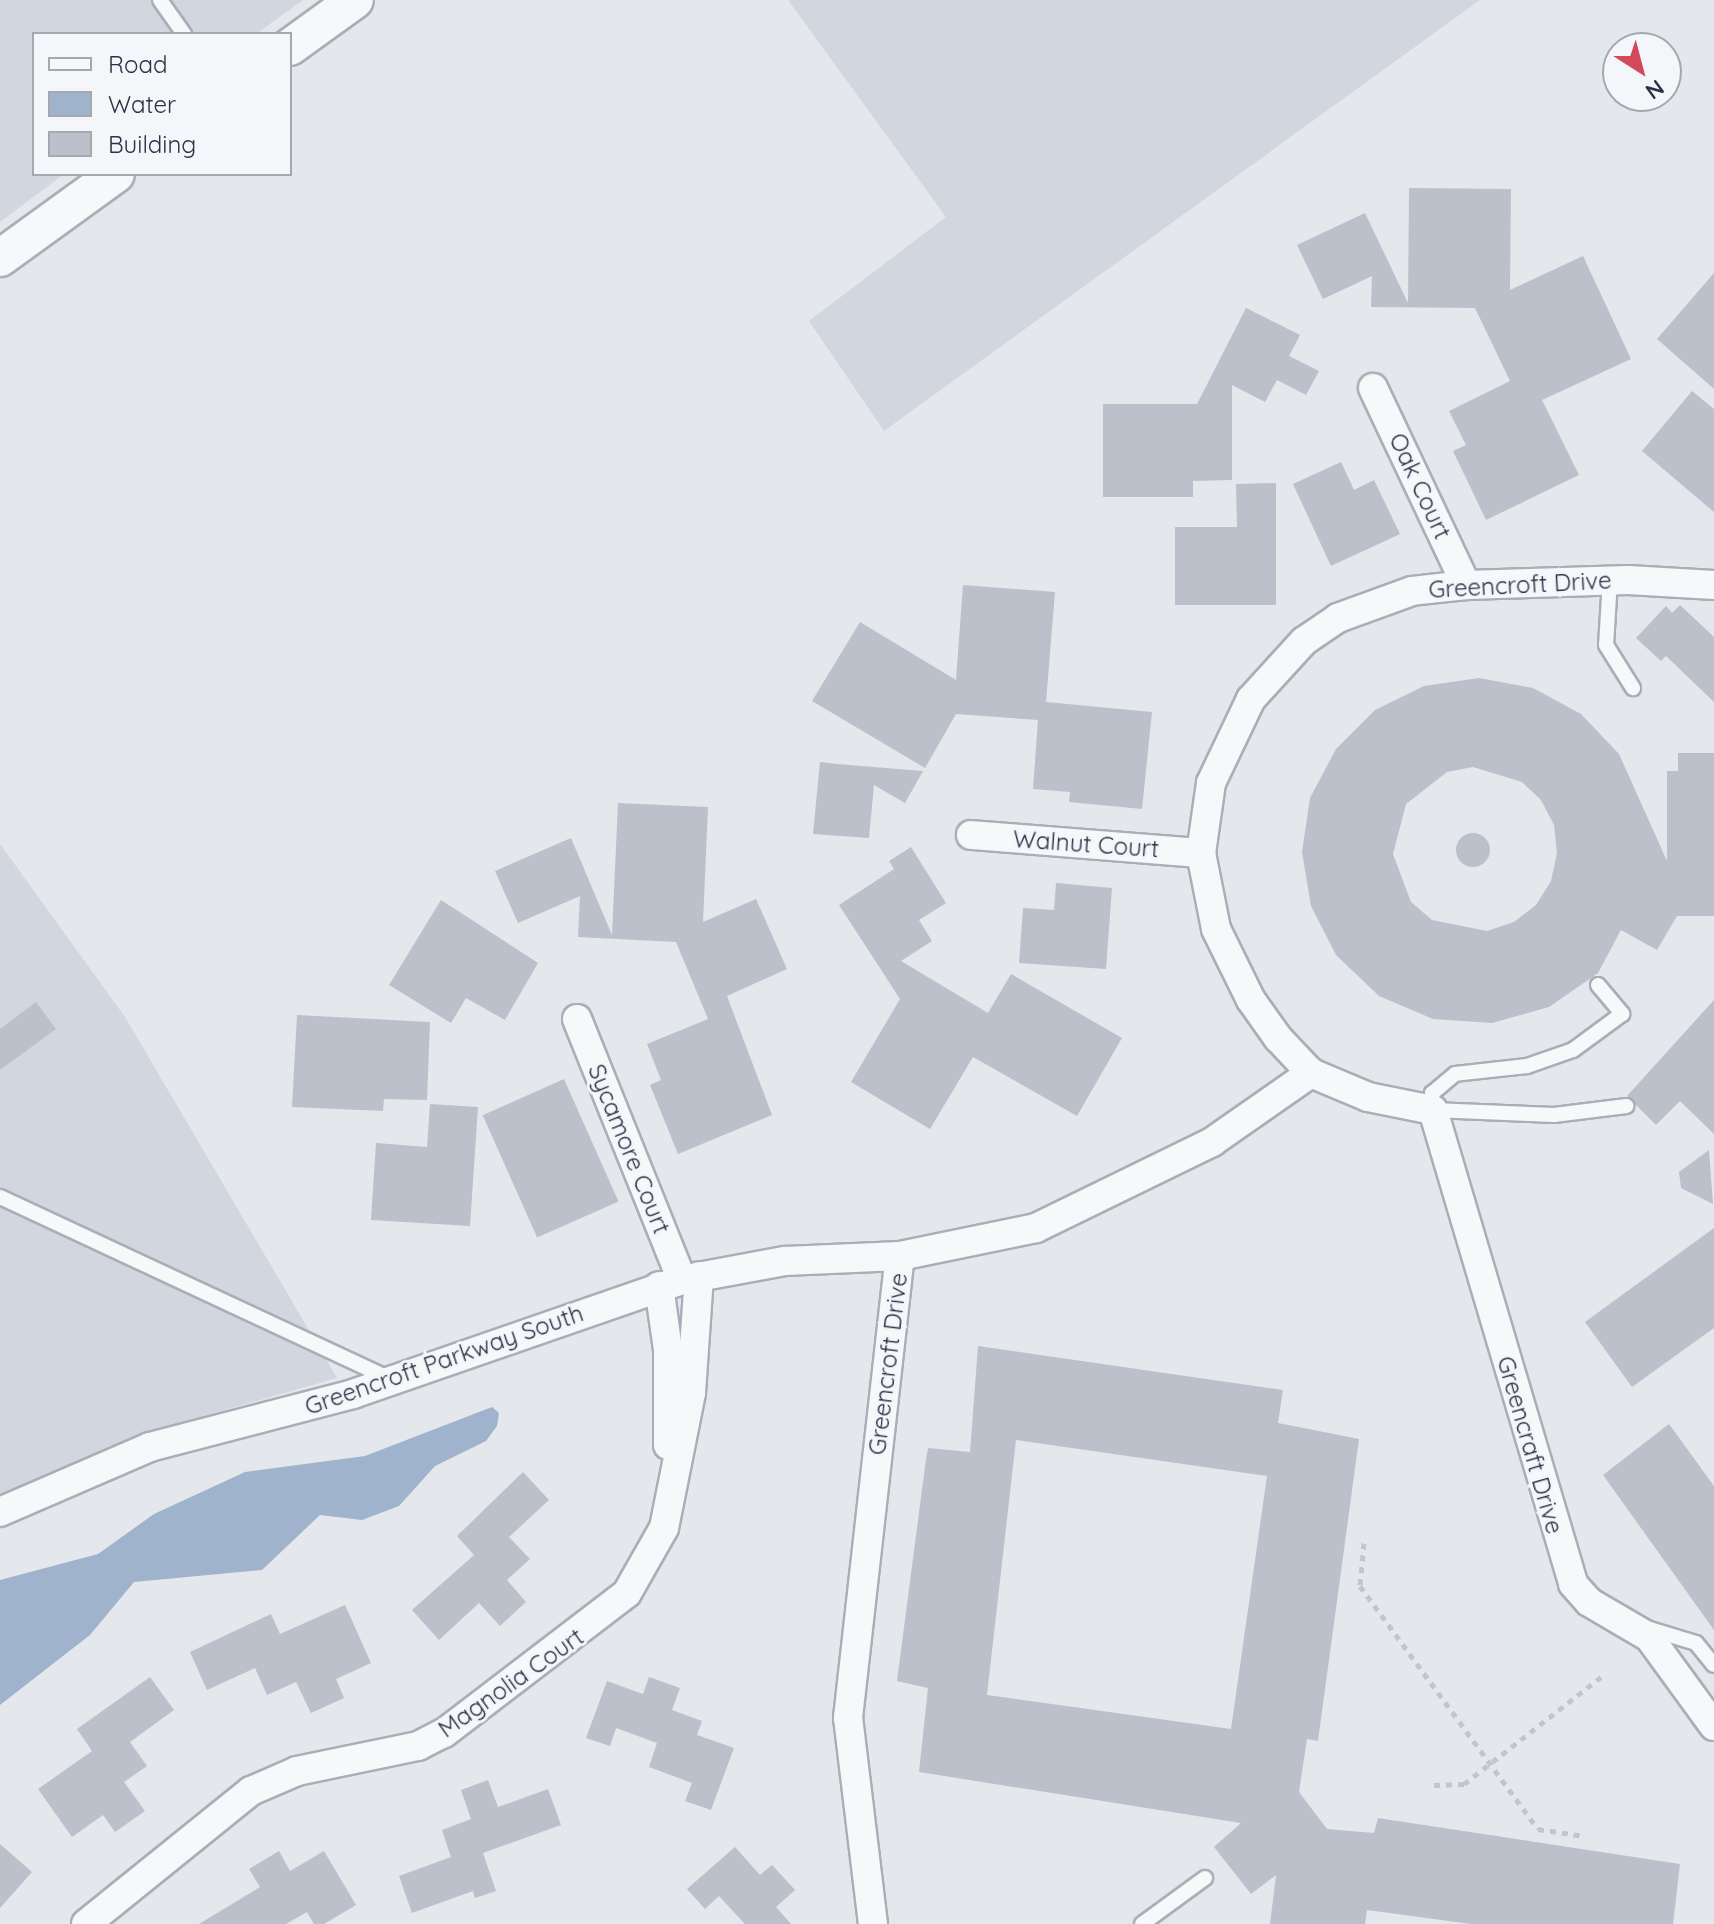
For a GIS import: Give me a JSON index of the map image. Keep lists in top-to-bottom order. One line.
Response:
{"streets":{"street":["Oak Court","Greencroft Drive","Walnut Court","Sycamore Court","Greencroft Parkway South","Greencraft Drive","Magnolia Court"]},"crossings":[["Oak Court","Greencroft Drive"],["Greencroft Drive","Walnut Court"],["Greencroft Drive","Greencroft Parkway South"],["Greencroft Drive","Greencraft Drive"],["Sycamore Court","Greencroft Parkway South"],["Sycamore Court","Magnolia Court"],["Greencroft Parkway South","Magnolia Court"]],"legend":["Road","Water","Building"],"north":"bottom right"}
